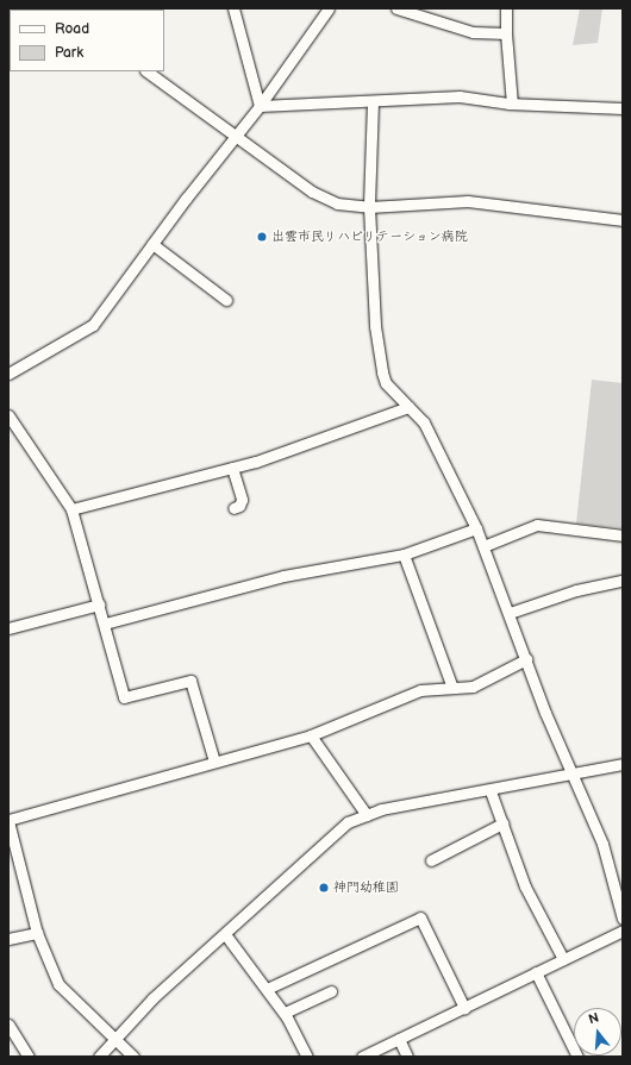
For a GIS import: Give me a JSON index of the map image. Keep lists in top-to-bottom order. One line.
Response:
{"places":["出雲市民リハビリテーション病院","神門幼稚園"],"legend":["Road","Park"],"north":"top"}
